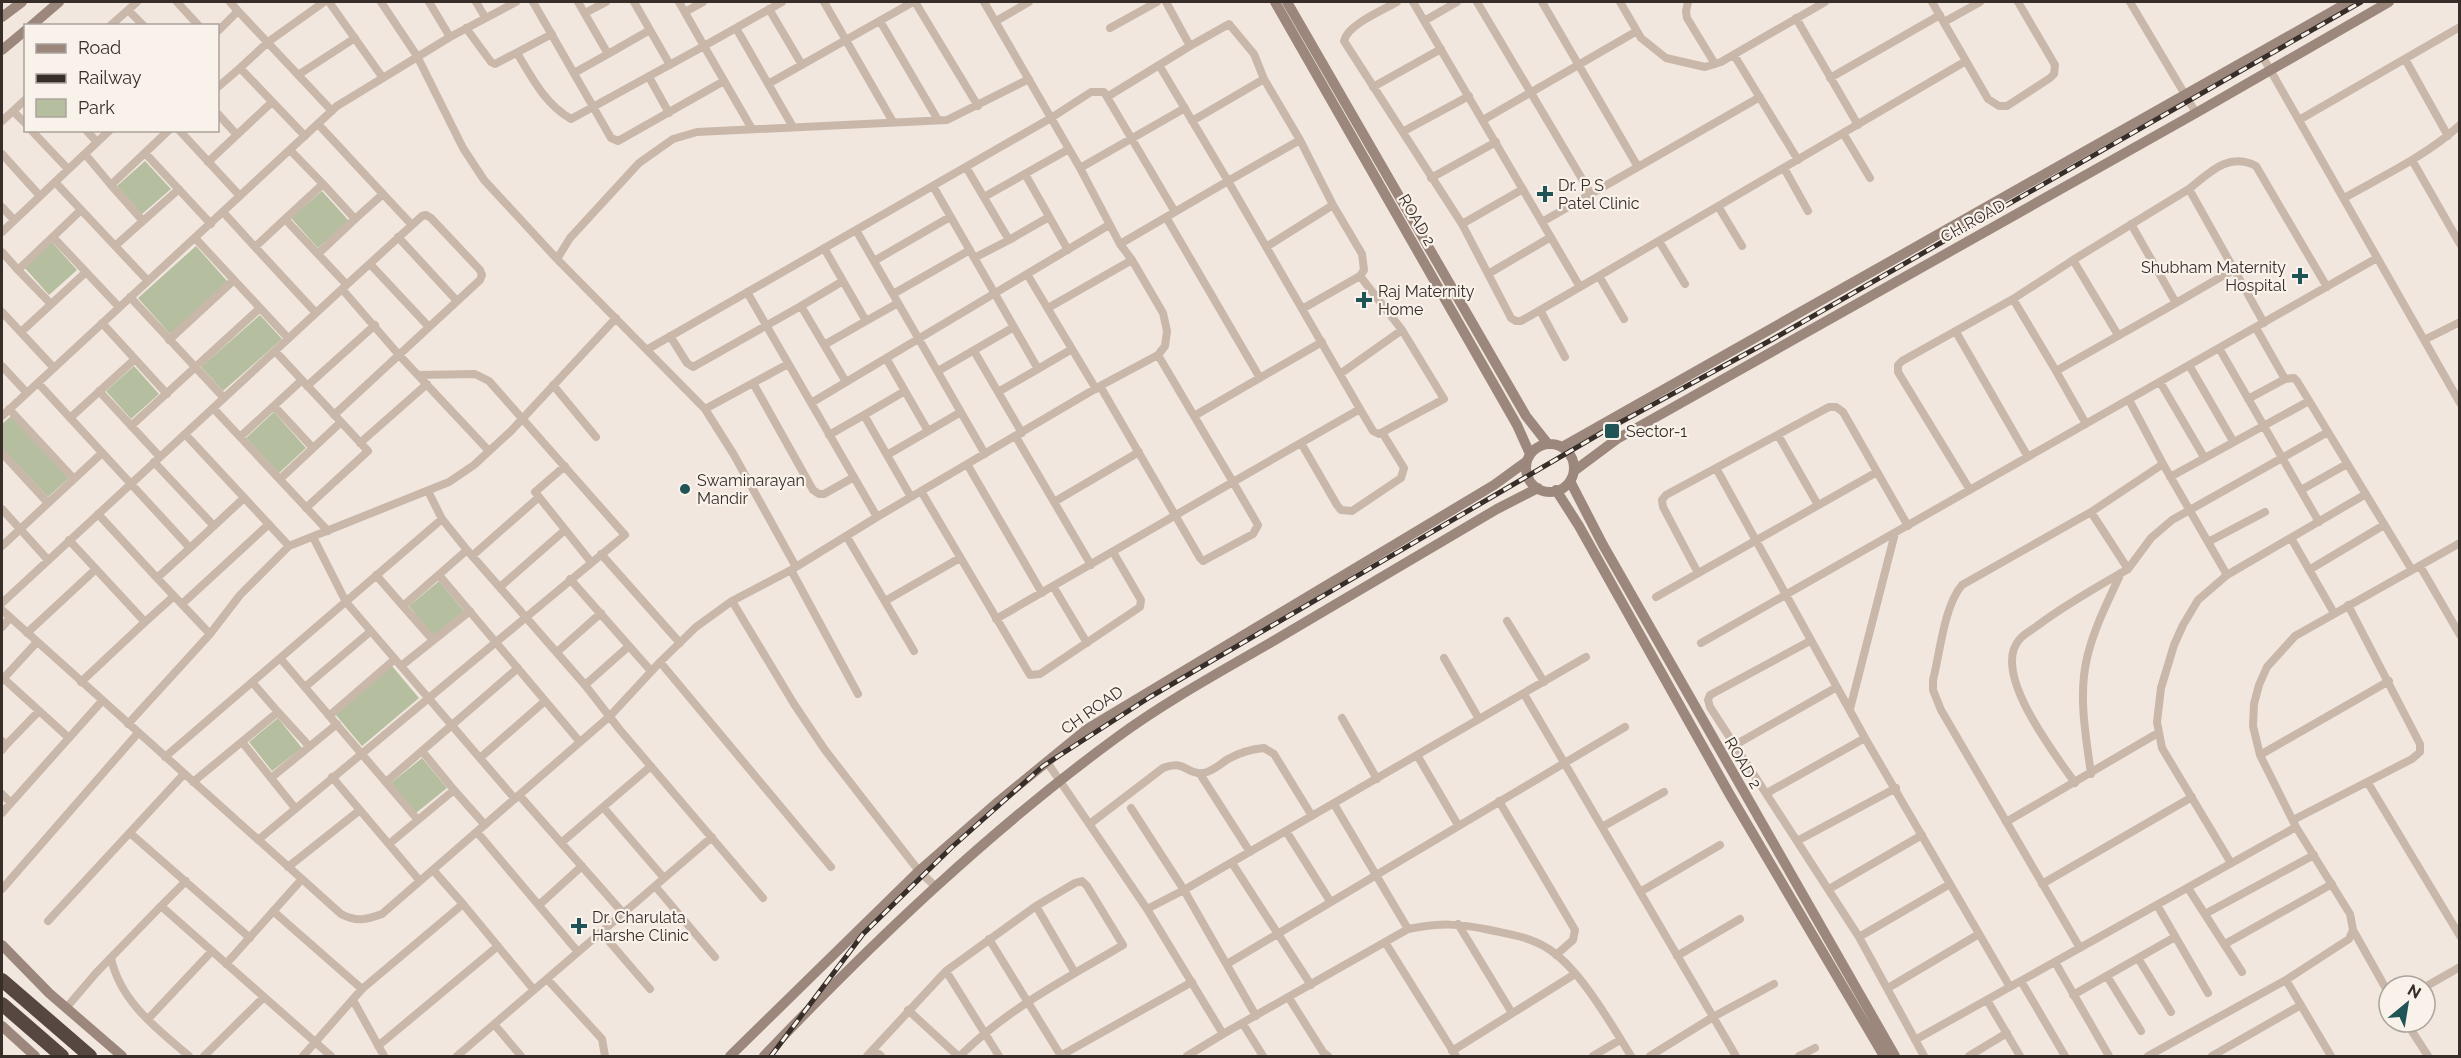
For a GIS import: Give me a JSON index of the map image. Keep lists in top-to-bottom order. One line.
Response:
{"streets":{"street":["ROAD 2","CH ROAD"]},"crossings":[["ROAD 2","CH ROAD"]],"places":{"health":["Dr. P S Patel Clinic","Shubham Maternity Hospital","Raj Maternity Home","Dr. Charulata Harshe Clinic"],"transit":["Sector-1"],"other":["Swaminarayan Mandir"]},"legend":["Road","Railway","Park"],"north":"top right"}
